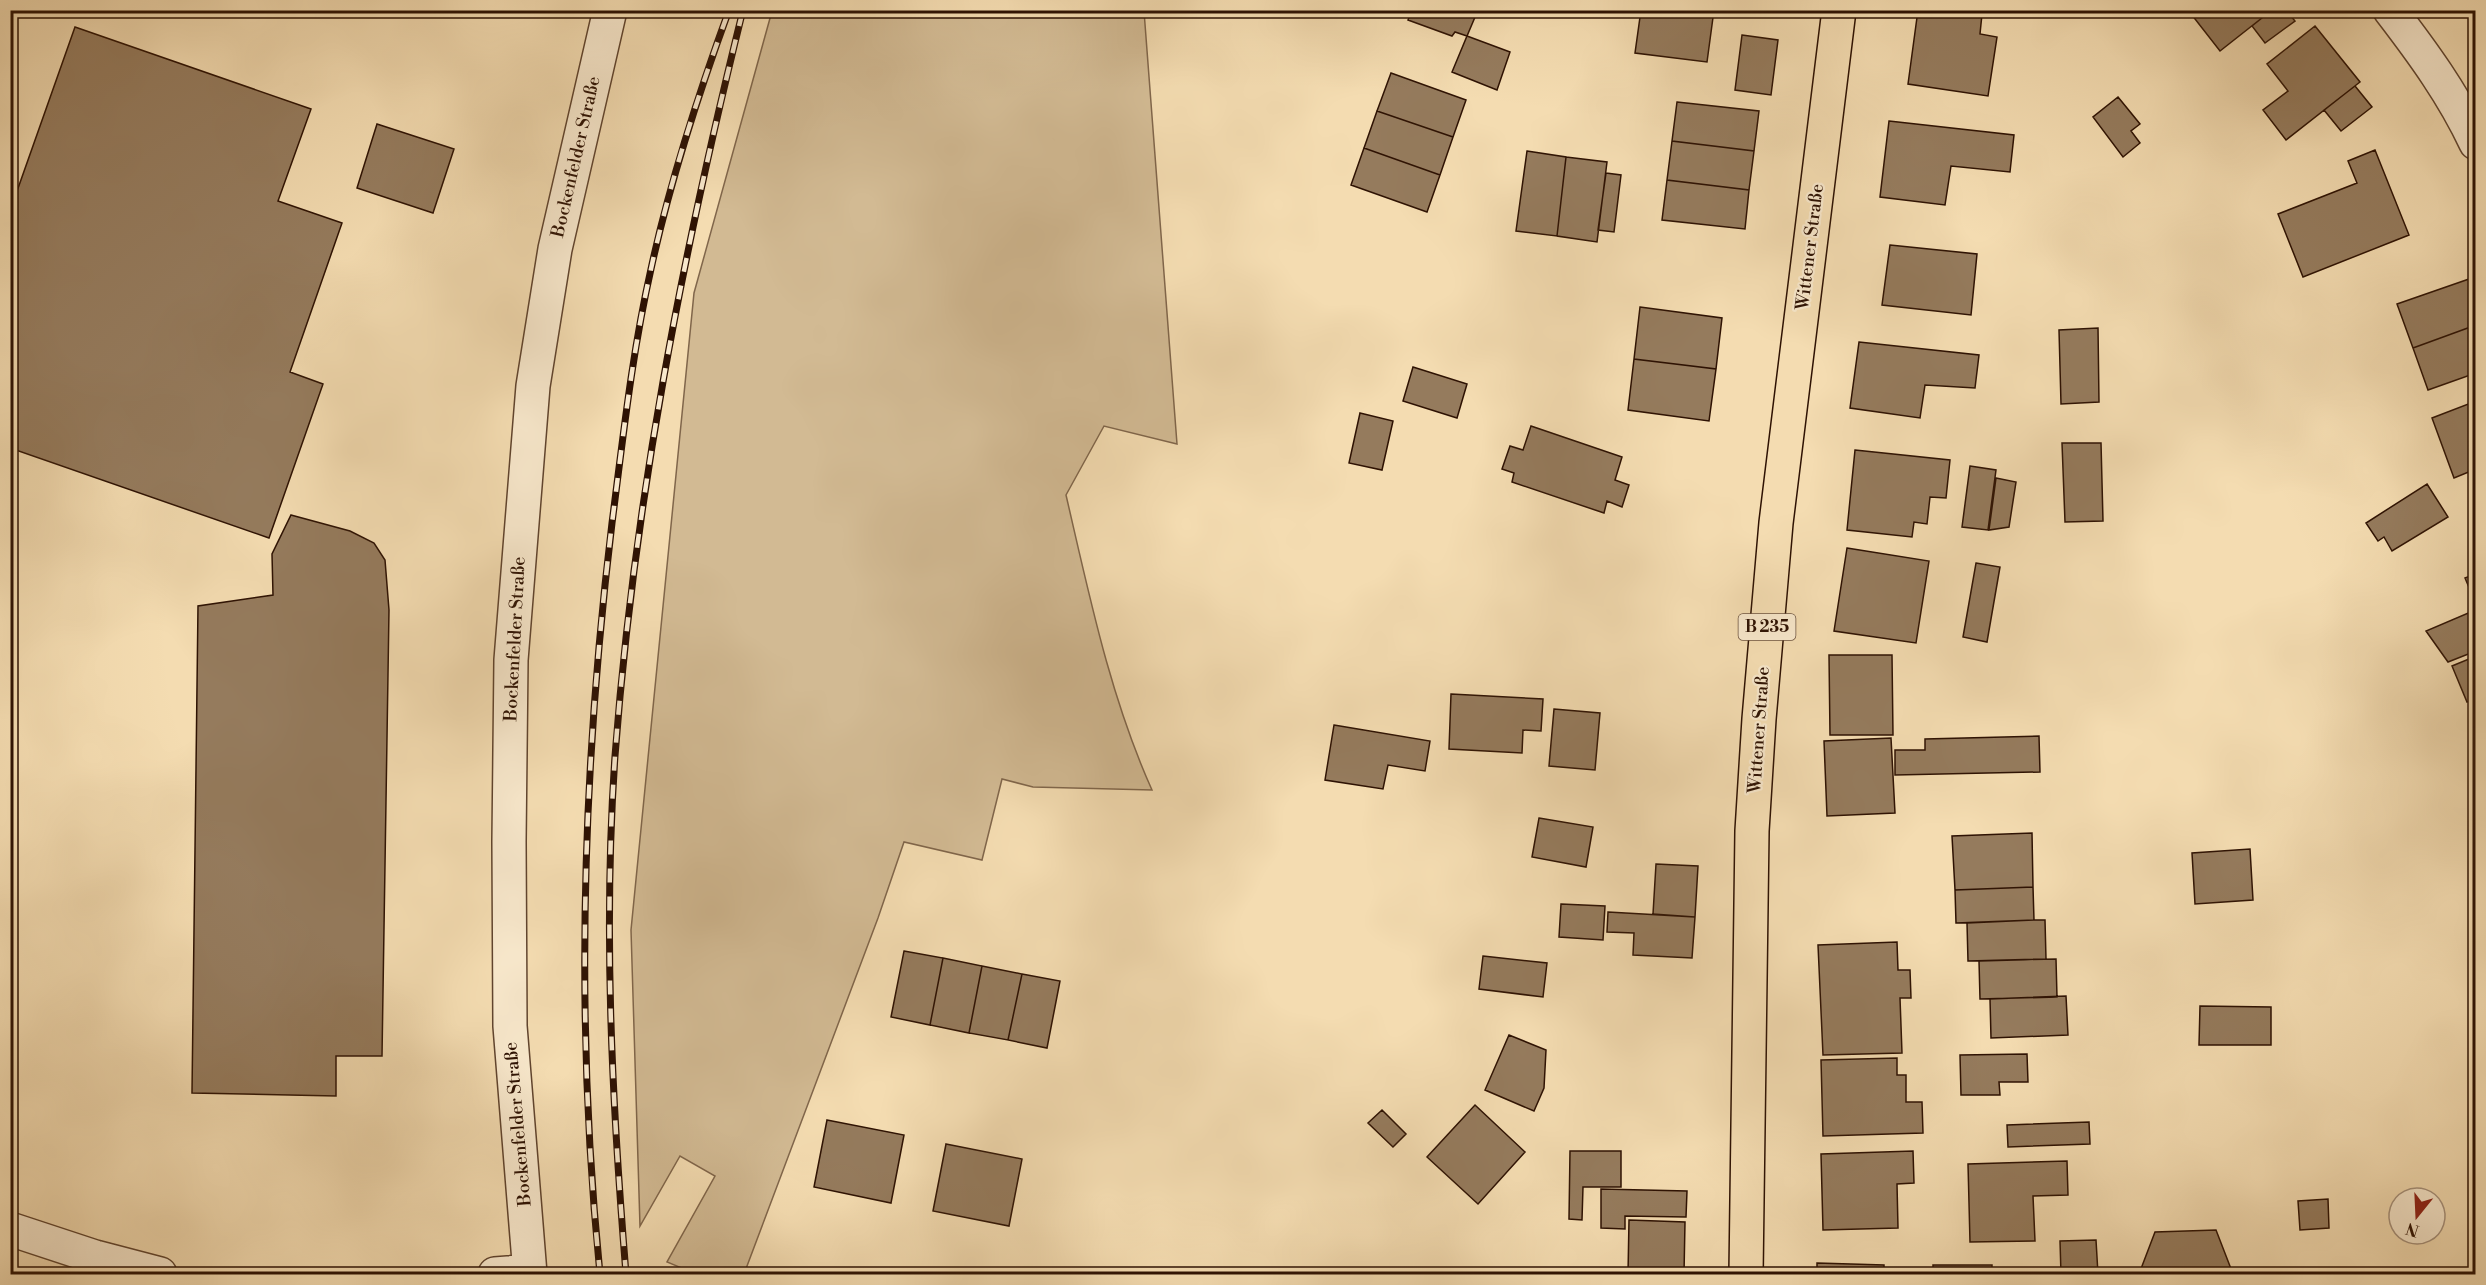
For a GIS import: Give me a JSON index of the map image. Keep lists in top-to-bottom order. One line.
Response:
{"streets":{"main road":["Wittener Straße","B 235"],"street":["Bockenfelder Straße"]},"north":"bottom"}
